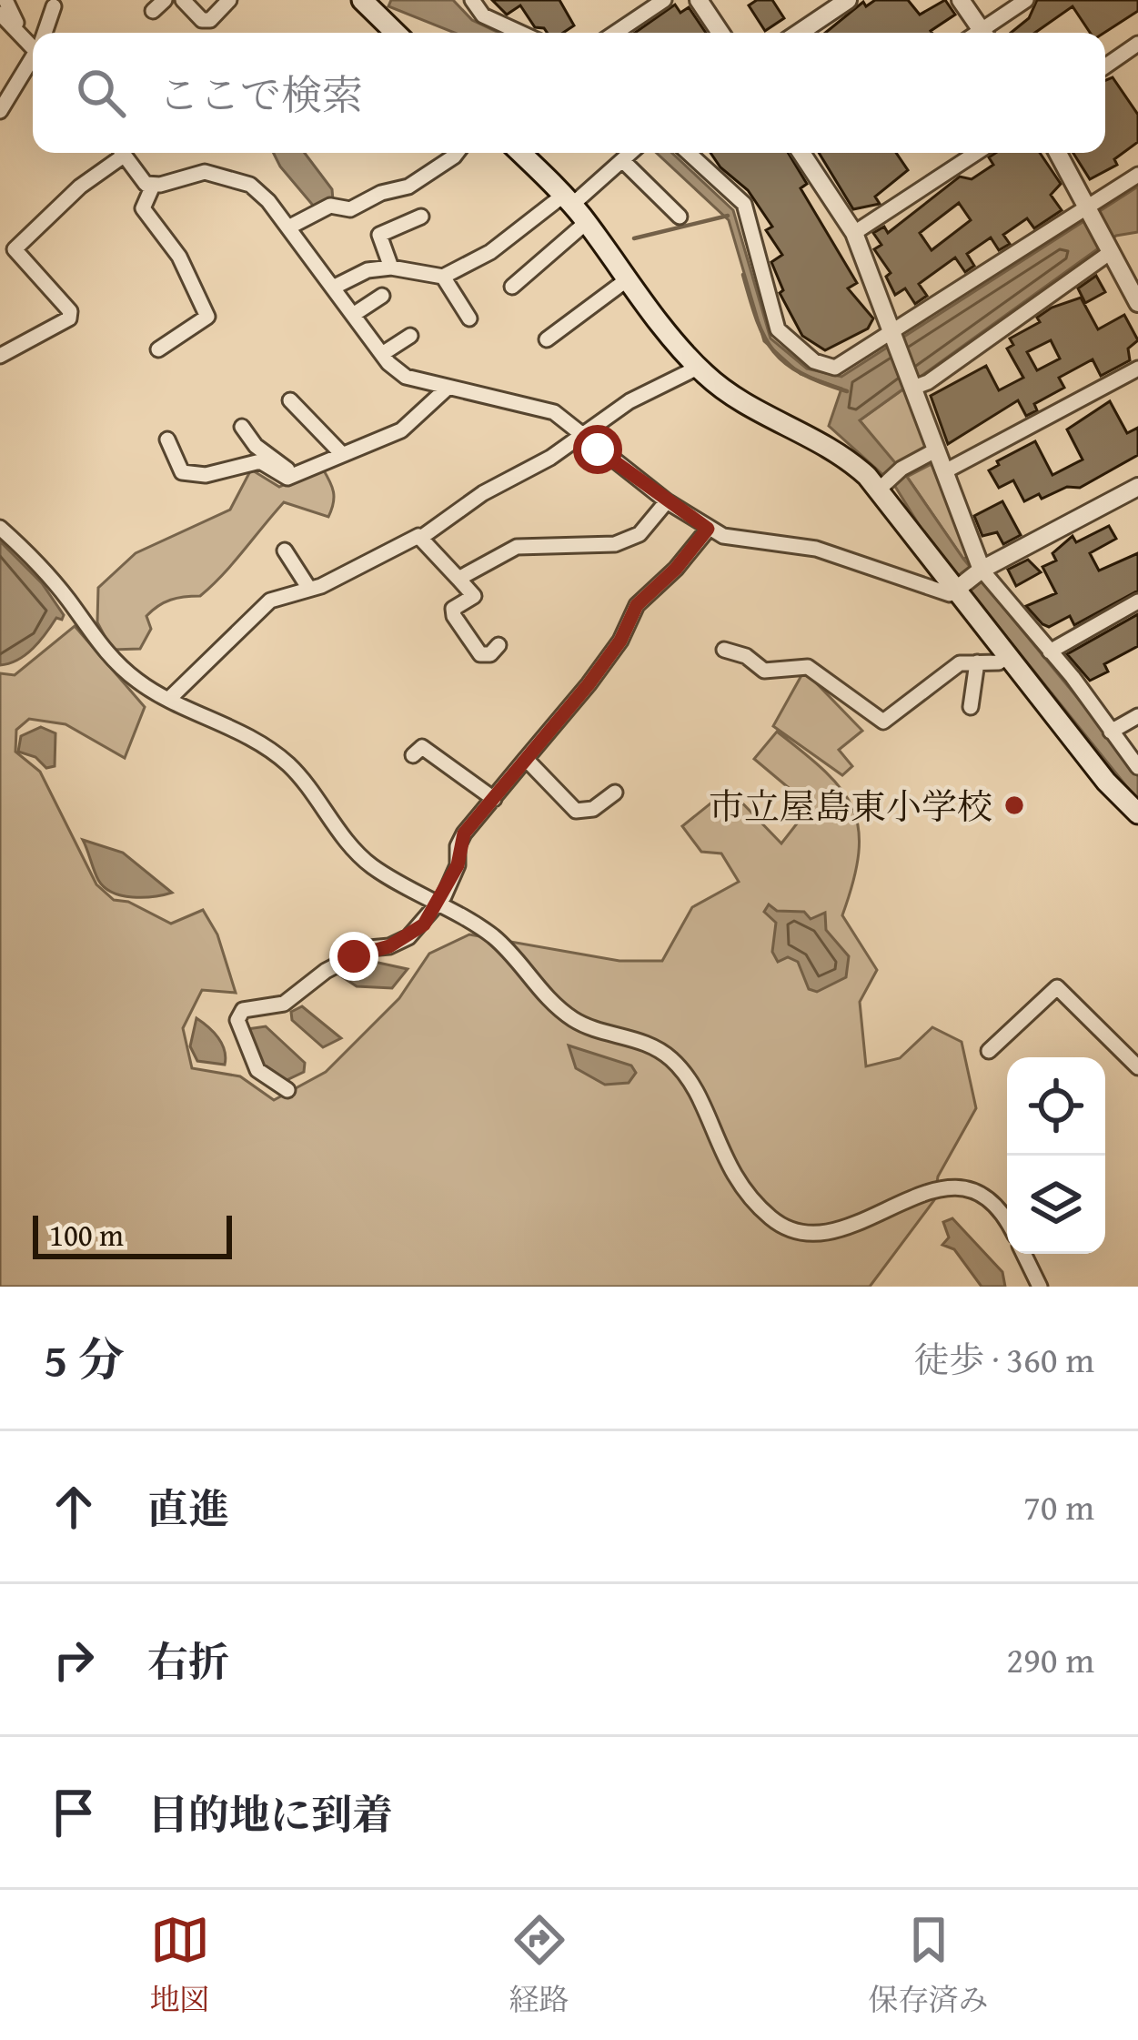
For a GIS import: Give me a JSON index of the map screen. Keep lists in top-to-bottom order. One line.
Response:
{"places":["市立屋島東小学校"],"scale_bar":"100 m","page":{"search":"ここで検索","scale":"100 m","heading":["5 分","徒歩 · 360 m"],"list":[["直進","70 m"],["右折","290 m"],"目的地に到着"],"nav":["地図","経路","保存済み"]}}
